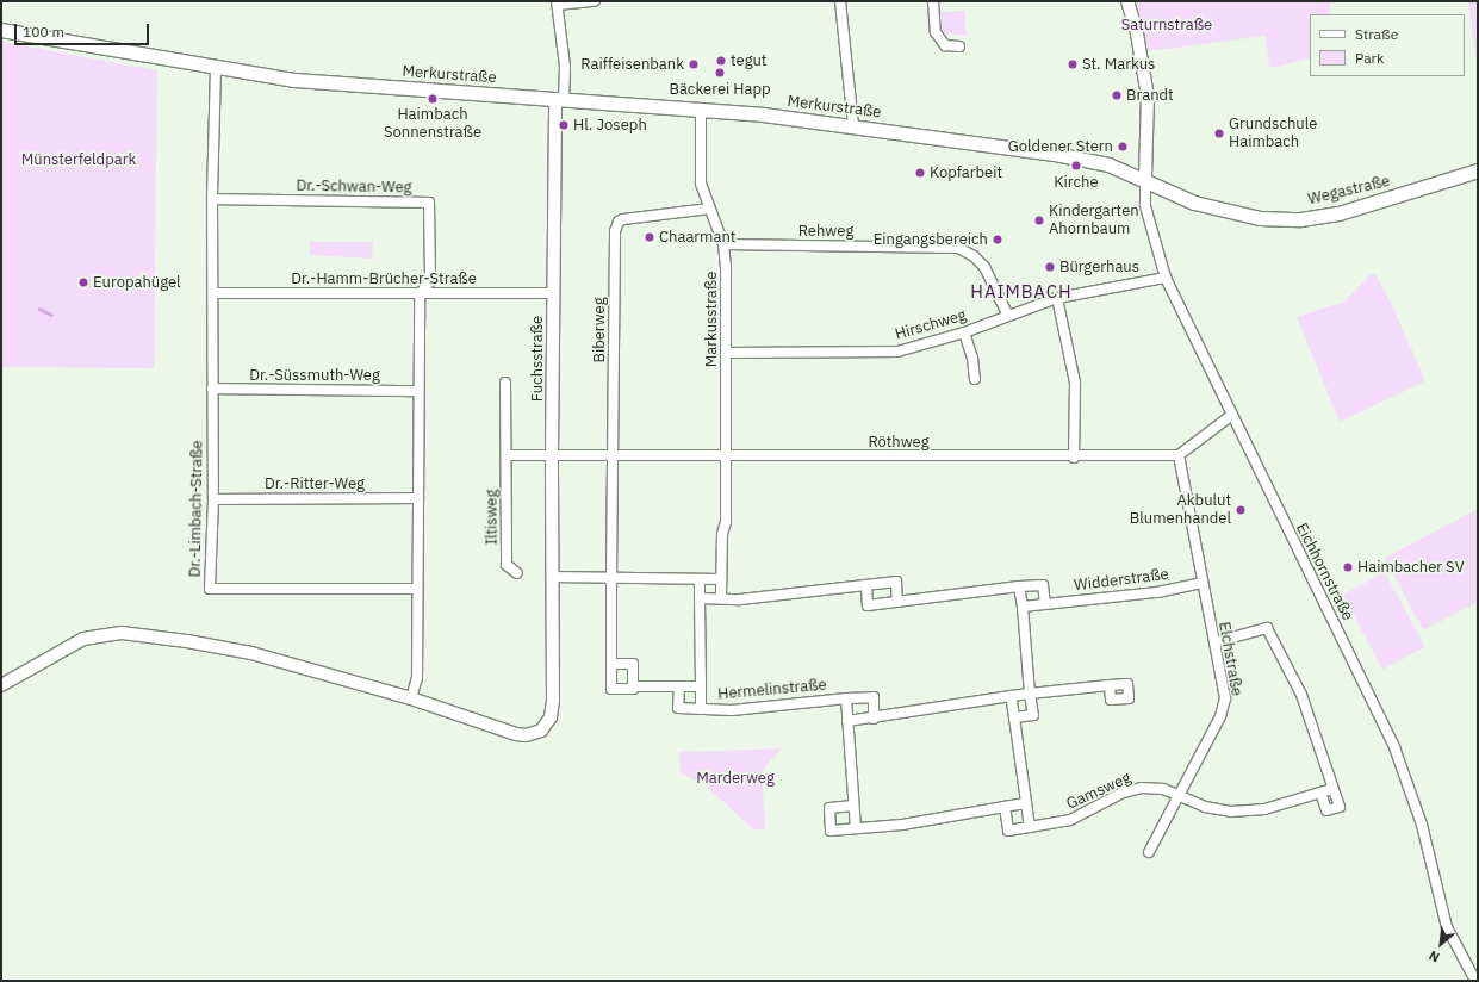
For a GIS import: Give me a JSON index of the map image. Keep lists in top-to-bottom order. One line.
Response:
{"streets":{"main road":["Merkurstraße","Wegastraße"],"street":["Dr.-Schwan-Weg","Rehweg","Dr.-Hamm-Brücher-Straße","Markusstraße","Hirschweg","Biberweg","Fuchsstraße","Dr.-Süssmuth-Weg","Röthweg","Dr.-Ritter-Weg","Dr.-Limbach-Straße","Iltisweg","Eichhornstraße","Widderstraße","Elchstraße","Hermelinstraße","Gamsweg"]},"crossings":[["Merkurstraße","Wegastraße"],["Merkurstraße","Markusstraße"],["Merkurstraße","Fuchsstraße"],["Merkurstraße","Dr.-Limbach-Straße"],["Merkurstraße","Eichhornstraße"],["Dr.-Schwan-Weg","Dr.-Hamm-Brücher-Straße"],["Dr.-Schwan-Weg","Dr.-Limbach-Straße"],["Wegastraße","Eichhornstraße"],["Rehweg","Markusstraße"],["Rehweg","Hirschweg"],["Dr.-Hamm-Brücher-Straße","Fuchsstraße"],["Dr.-Hamm-Brücher-Straße","Dr.-Limbach-Straße"],["Markusstraße","Hirschweg"],["Markusstraße","Biberweg"],["Markusstraße","Röthweg"],["Hirschweg","Eichhornstraße"],["Biberweg","Röthweg"],["Fuchsstraße","Röthweg"],["Dr.-Süssmuth-Weg","Dr.-Limbach-Straße"],["Röthweg","Elchstraße"],["Dr.-Ritter-Weg","Dr.-Limbach-Straße"],["Widderstraße","Elchstraße"],["Elchstraße","Gamsweg"]],"districts":["HAIMBACH"],"parks":["Saturnstraße","Münsterfeldpark","Marderweg"],"places":["tegut","Raiffeisenbank","St. Markus","Bäckerei Happ","Brandt","Haimbach Sonnenstraße","Hl. Joseph","Grundschule Haimbach","Goldener Stern","Kirche","Kopfarbeit","Kindergarten Ahornbaum","Chaarmant","Eingangsbereich","Bürgerhaus","Europahügel","Akbulut Blumenhandel","Haimbacher SV"],"legend":["Straße","Park"],"scale_bar":"100 m","north":"bottom left"}
